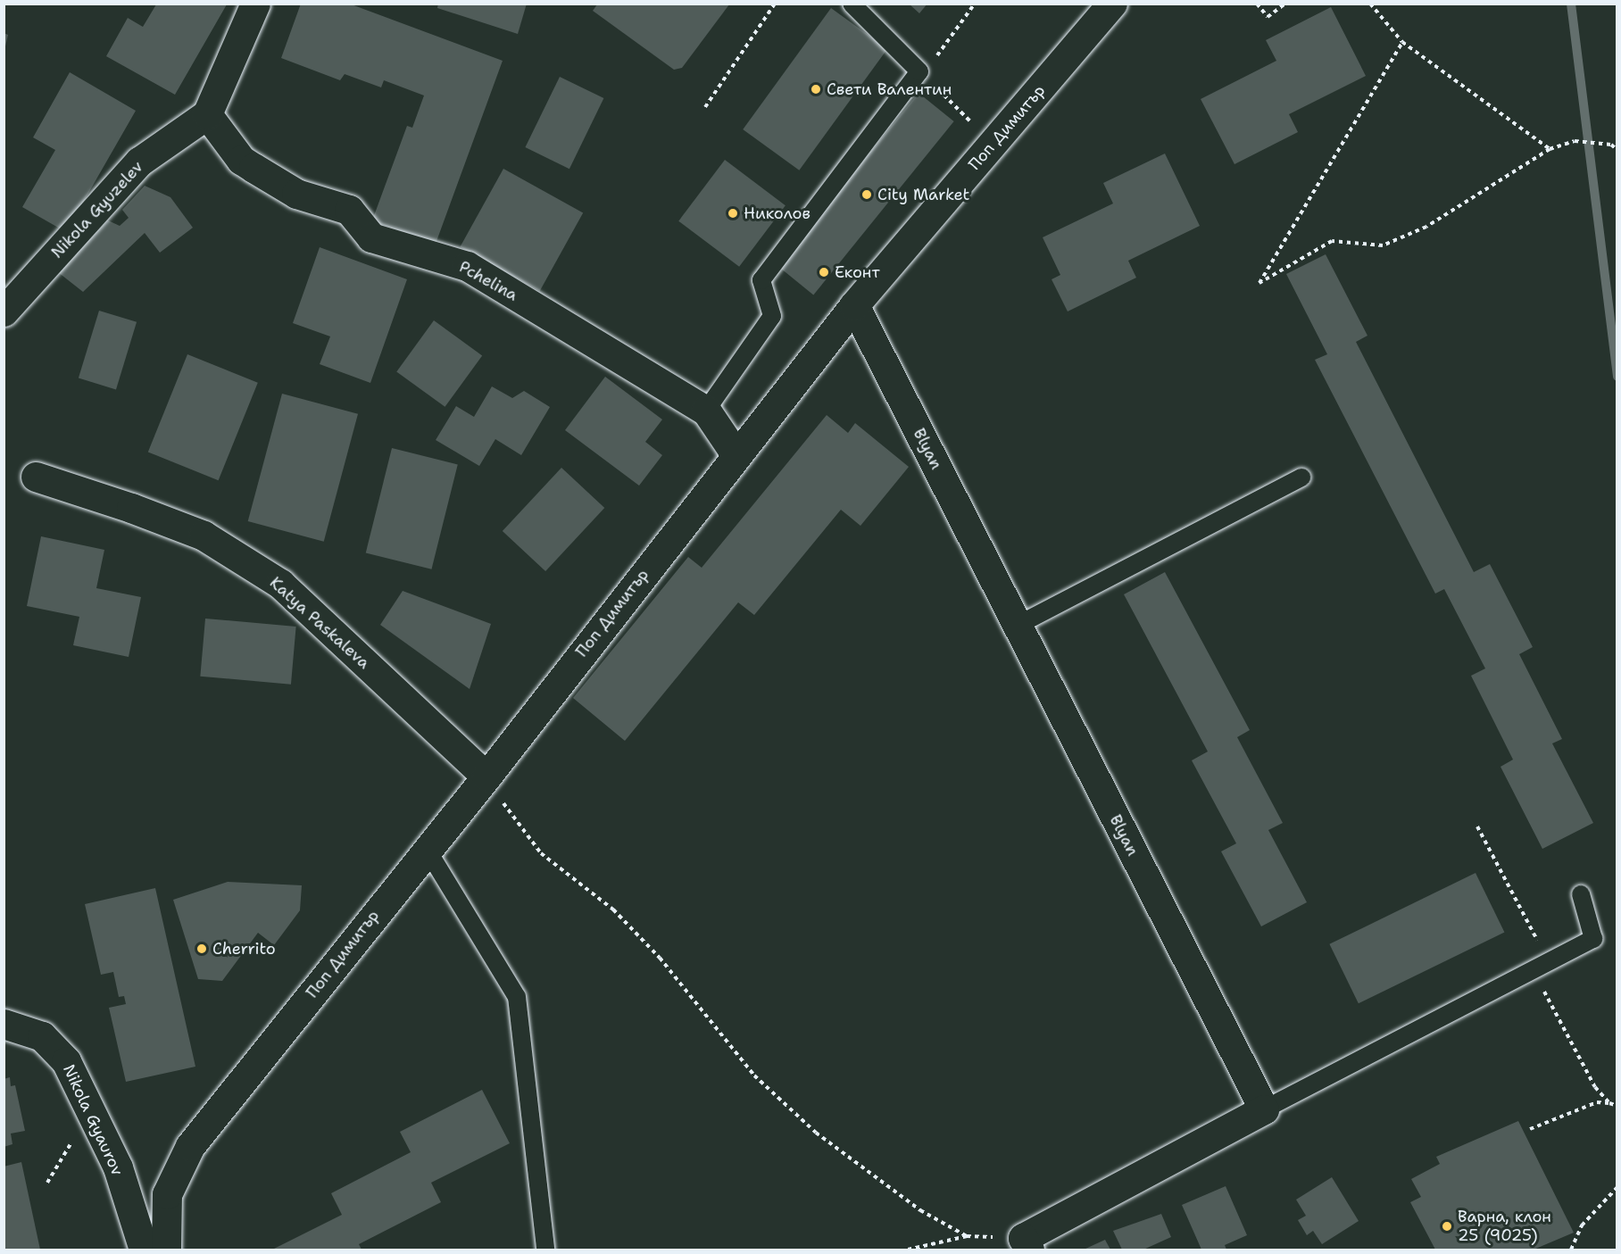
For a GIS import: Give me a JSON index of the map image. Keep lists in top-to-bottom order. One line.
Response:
{"streets":{"street":["Поп Димитър","Nikola Gyuzelev","Pchelina","Blyan","Katya Paskaleva","Nikola Gyaurov"]},"crossings":[["Поп Димитър","Pchelina"],["Поп Димитър","Blyan"],["Поп Димитър","Katya Paskaleva"],["Nikola Gyuzelev","Pchelina"]],"places":["Свети Валентин","City Market","Николов","Еконт","Cherrito","Варна, клон 25 (9025)"]}
